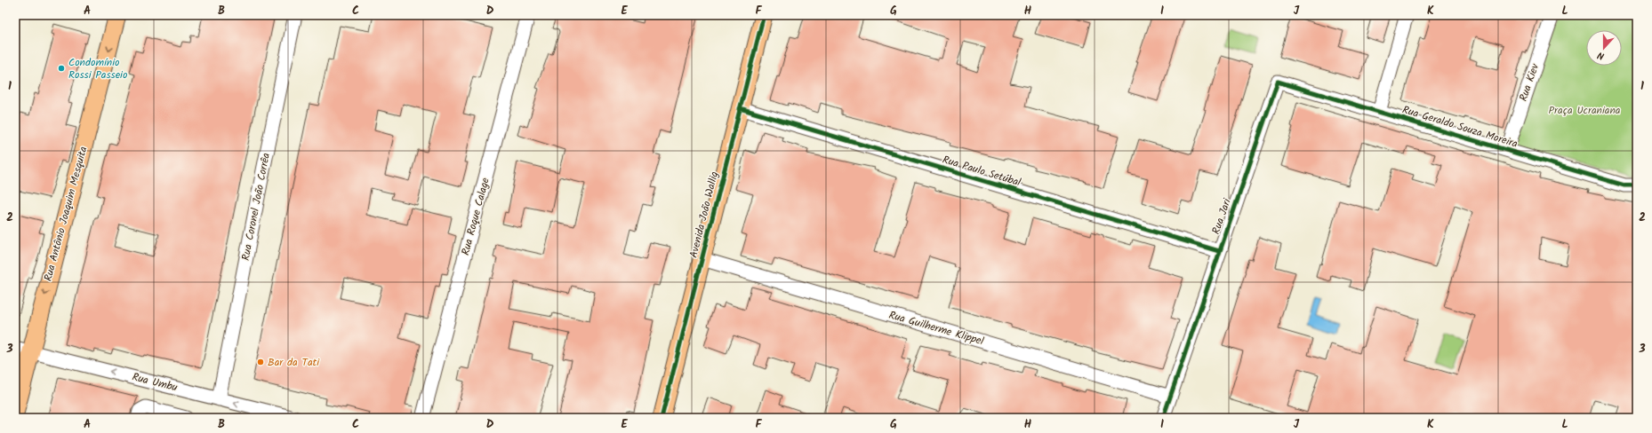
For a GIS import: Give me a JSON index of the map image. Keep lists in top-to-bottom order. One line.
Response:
{"streets":{"main road":["Rua Antônio Joaquim Mesquita","Avenida João Wallig"],"street":["Rua Kiev","Rua Geraldo Souza Moreira","Rua Paulo Setúbal","Rua Coronel João Corrêa","Rua Roque Calage","Rua Jari","Rua Guilherme Klippel","Rua Umbu"]},"crossings":[["Rua Kiev","Rua Geraldo Souza Moreira"],["Rua Geraldo Souza Moreira","Rua Jari"],["Rua Paulo Setúbal","Avenida João Wallig"],["Rua Paulo Setúbal","Rua Jari"],["Rua Coronel João Corrêa","Rua Umbu"],["Rua Antônio Joaquim Mesquita","Rua Umbu"],["Avenida João Wallig","Rua Guilherme Klippel"],["Rua Jari","Rua Guilherme Klippel"]],"one_way":["Rua Antônio Joaquim Mesquita","Rua Umbu"],"parks":["Praça Ucraniana"],"places":["Condomínio Rossi Passeio","Bar da Tati"],"north":"bottom","grid":{"columns":["A","B","C","D","E","F","G","H","I","J","K","L"],"rows":["1","2","3"]}}
